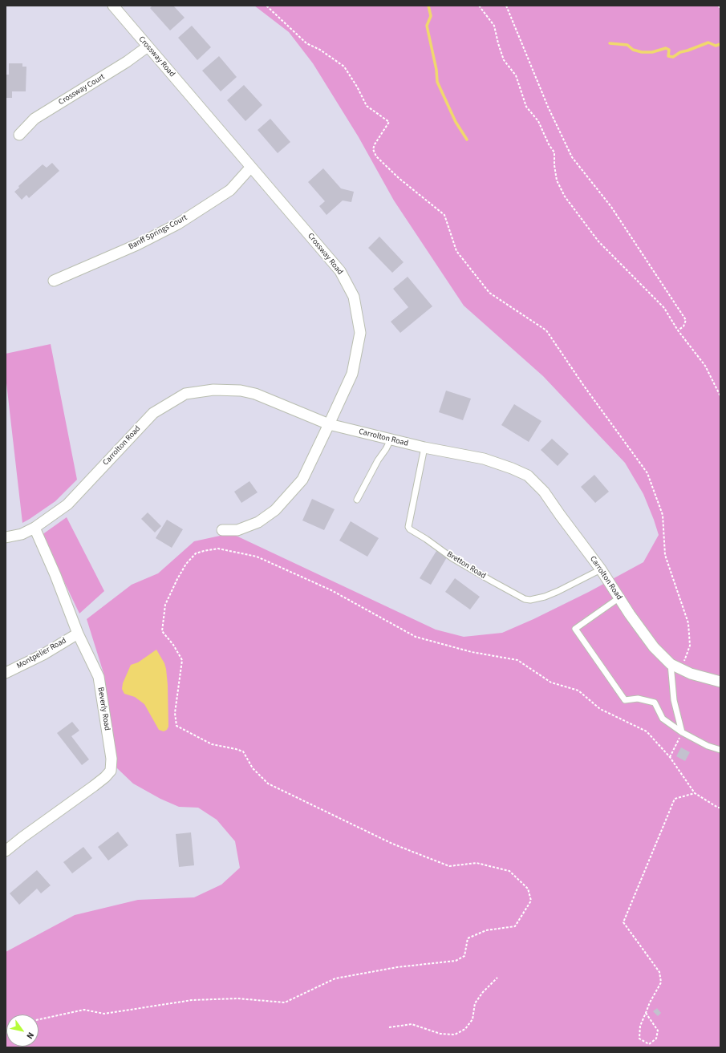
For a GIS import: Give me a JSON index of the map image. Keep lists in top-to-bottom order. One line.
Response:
{"streets":{"street":["Crossway Road","Crossway Court","Banff Springs Court","Carrolton Road","Montpelier Road","Beverly Road"],"lane":["Bretton Road"]},"crossings":[["Crossway Road","Crossway Court"],["Crossway Road","Banff Springs Court"],["Crossway Road","Carrolton Road"],["Carrolton Road","Bretton Road"],["Carrolton Road","Beverly Road"],["Montpelier Road","Beverly Road"]],"north":"bottom right"}
